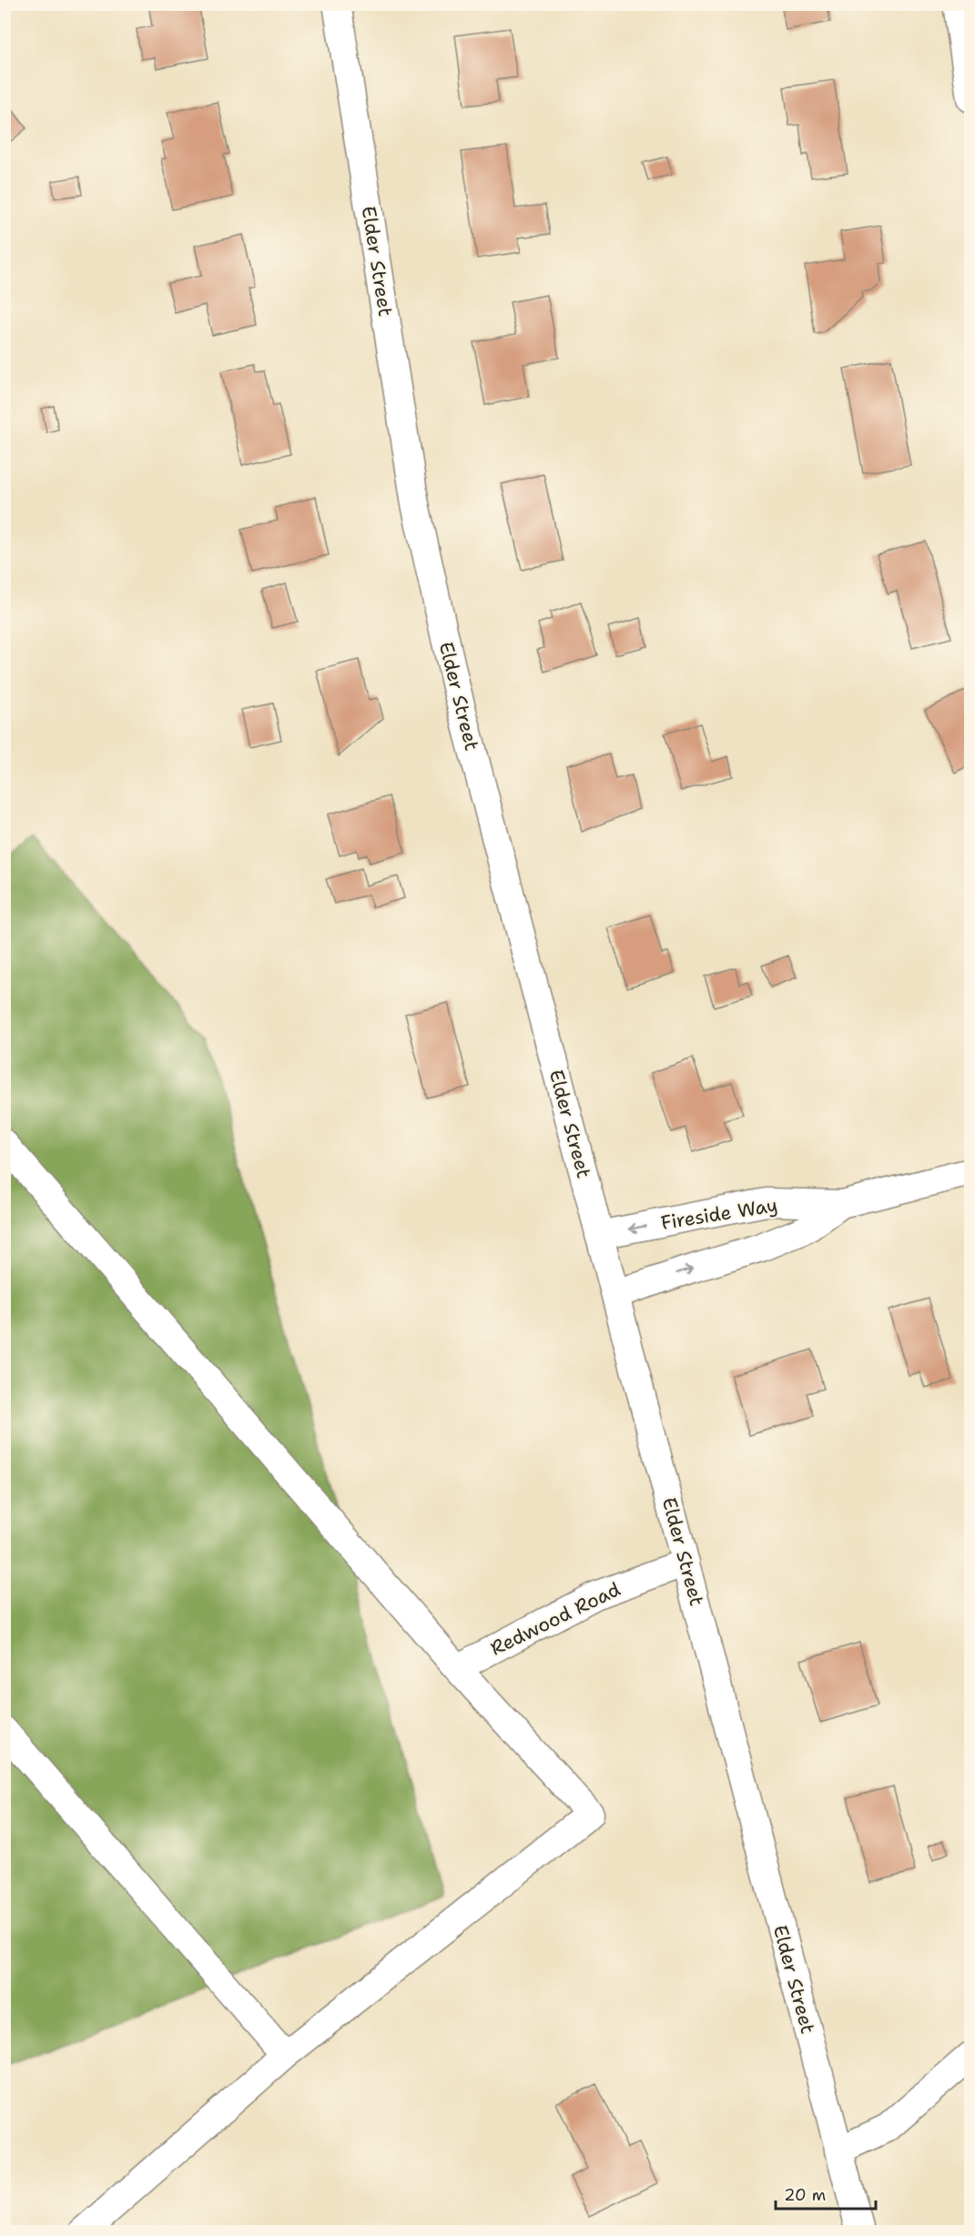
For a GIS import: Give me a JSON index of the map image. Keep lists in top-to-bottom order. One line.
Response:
{"streets":{"street":["Elder Street","Fireside Way","Redwood Road"]},"crossings":[["Elder Street","Fireside Way"],["Elder Street","Redwood Road"]],"scale_bar":"20 m"}
